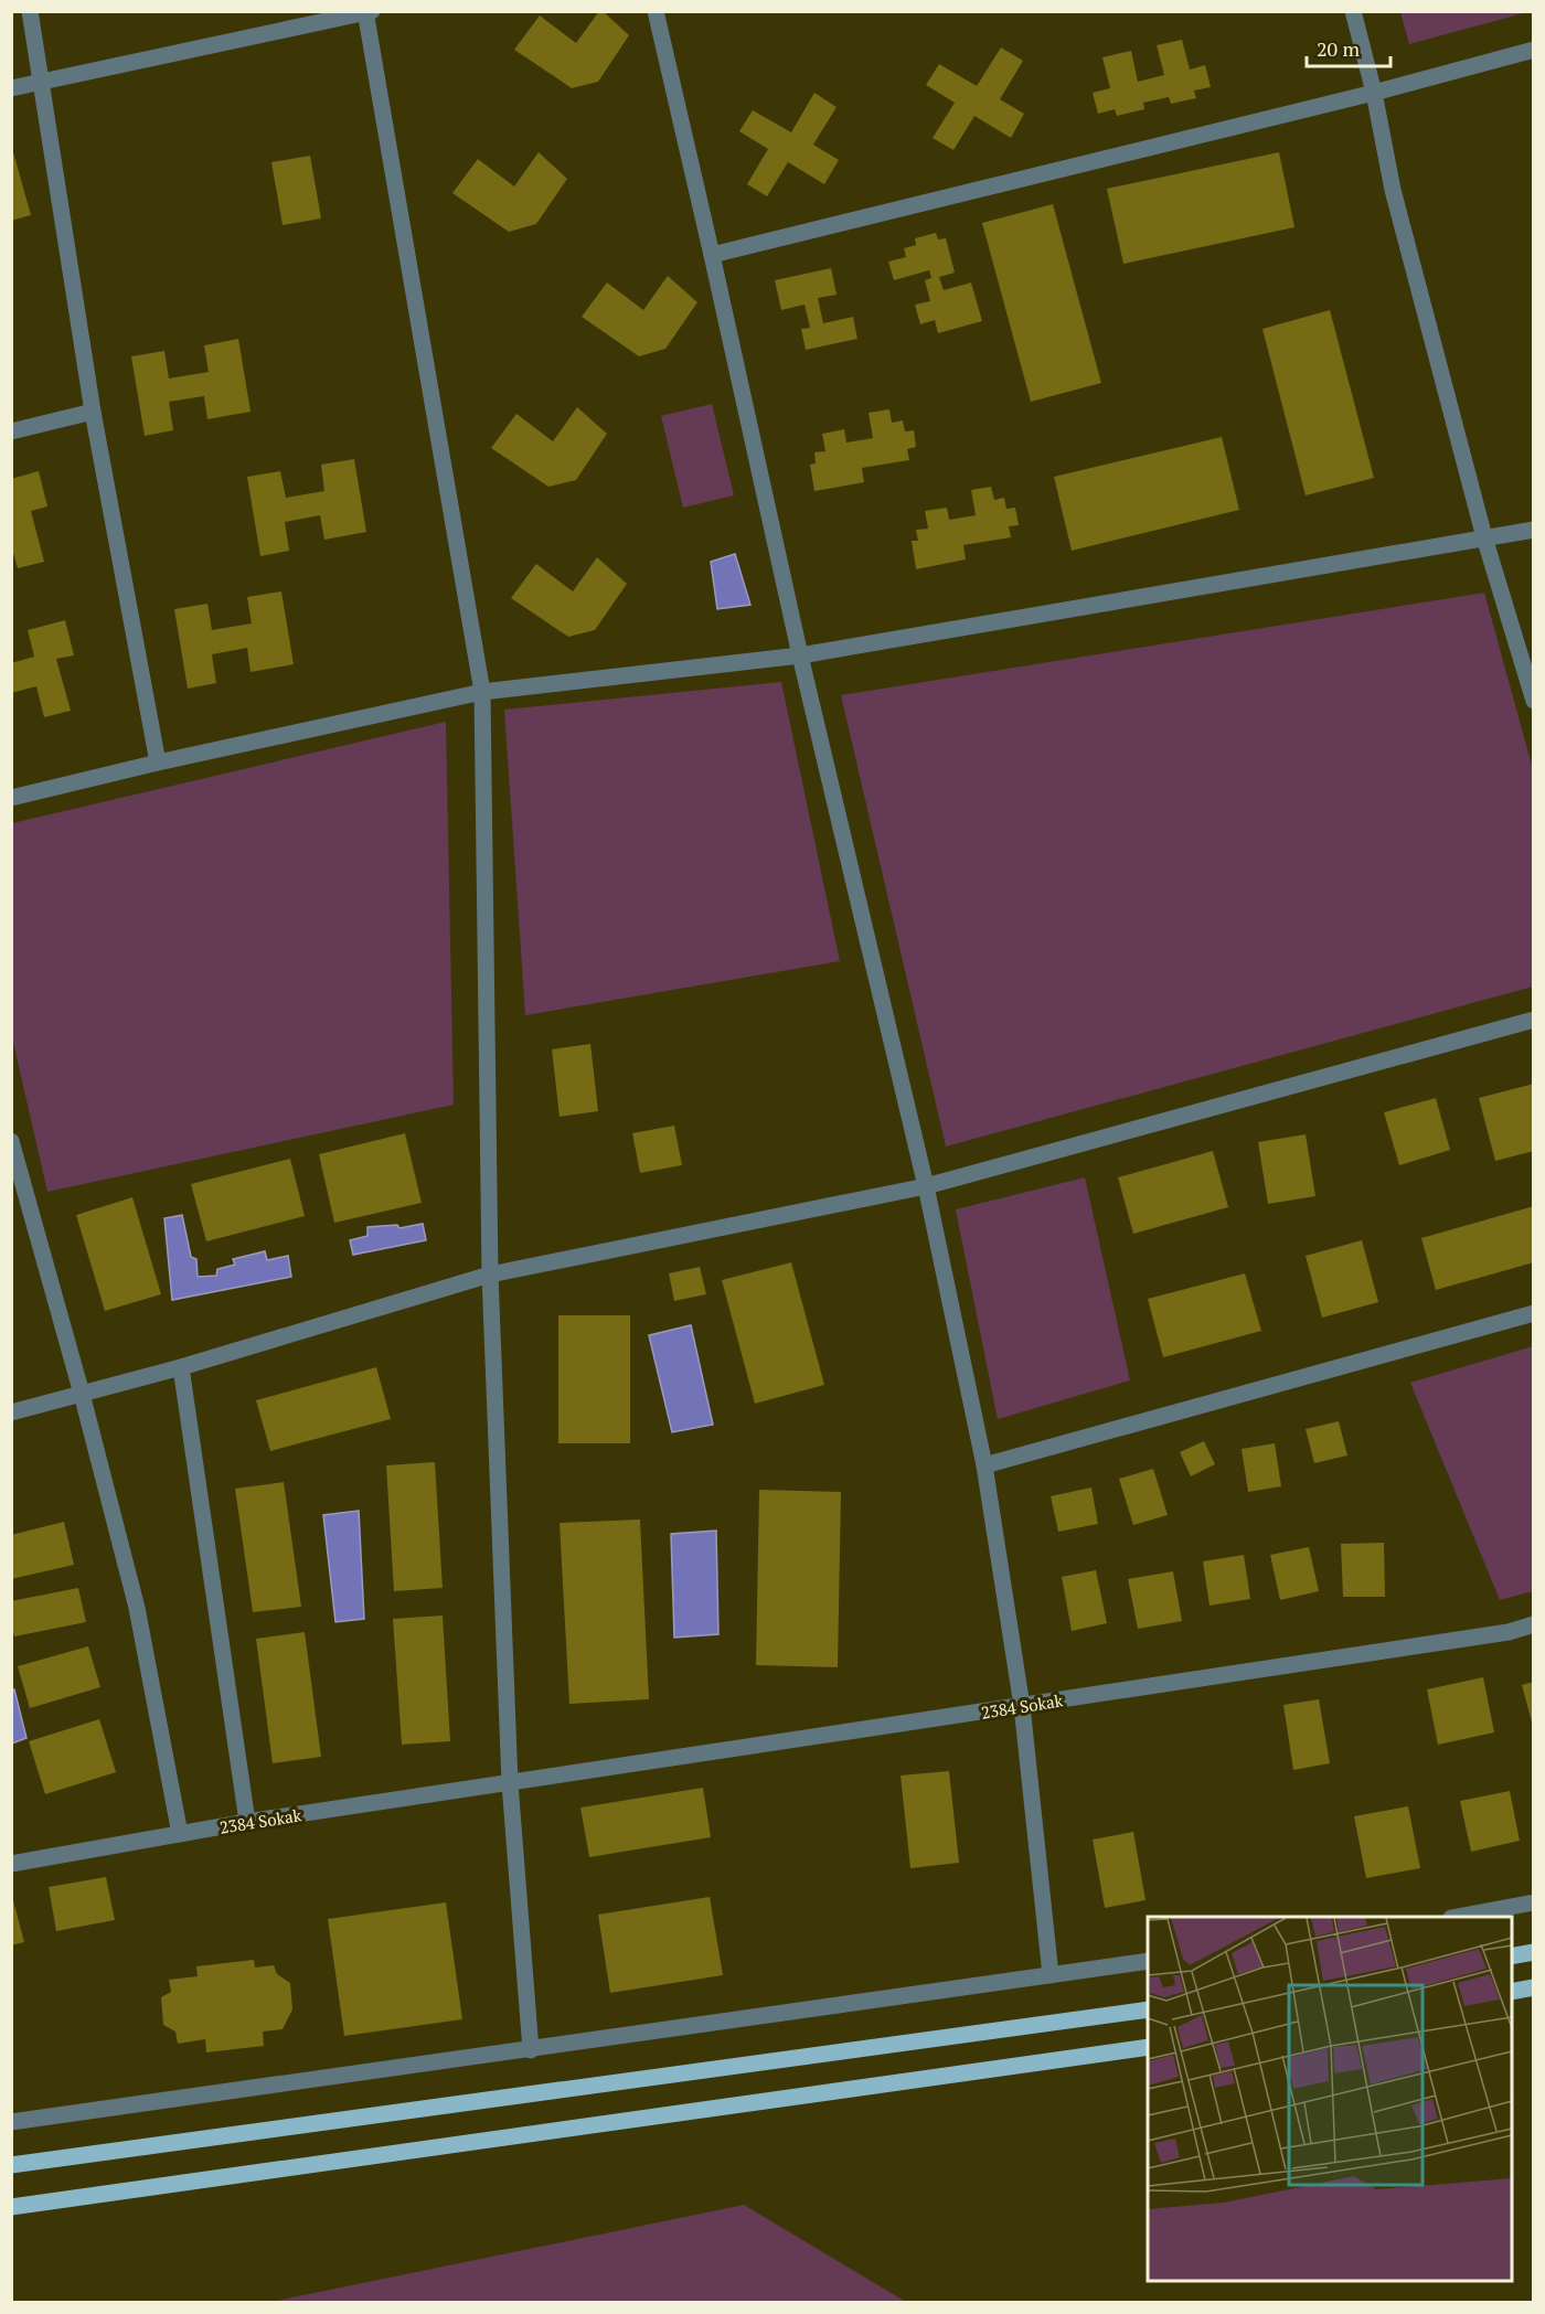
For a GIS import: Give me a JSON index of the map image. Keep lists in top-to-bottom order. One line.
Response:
{"streets":{"street":["2384 Sokak"]},"scale_bar":"20 m"}
